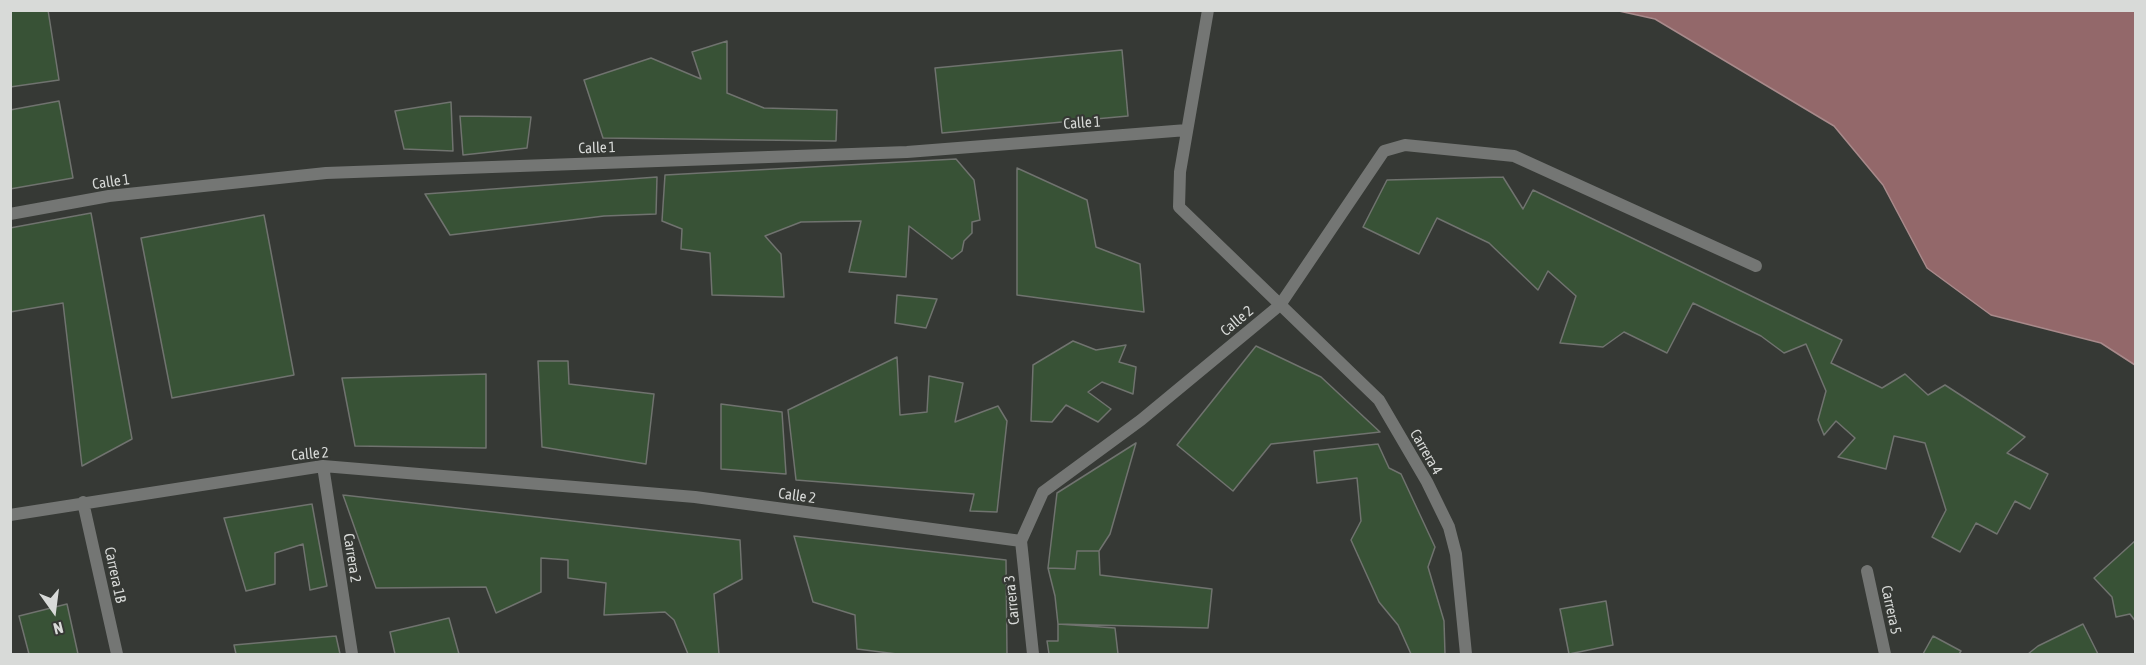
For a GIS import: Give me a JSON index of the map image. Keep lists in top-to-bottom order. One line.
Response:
{"streets":{"street":["Calle 1","Calle 2","Carrera 4","Carrera 2","Carrera 1B","Carrera 3","Carrera 5"]},"crossings":[["Calle 1","Carrera 4"],["Calle 2","Carrera 4"],["Calle 2","Carrera 2"],["Calle 2","Carrera 1B"],["Calle 2","Carrera 3"]],"north":"bottom"}
